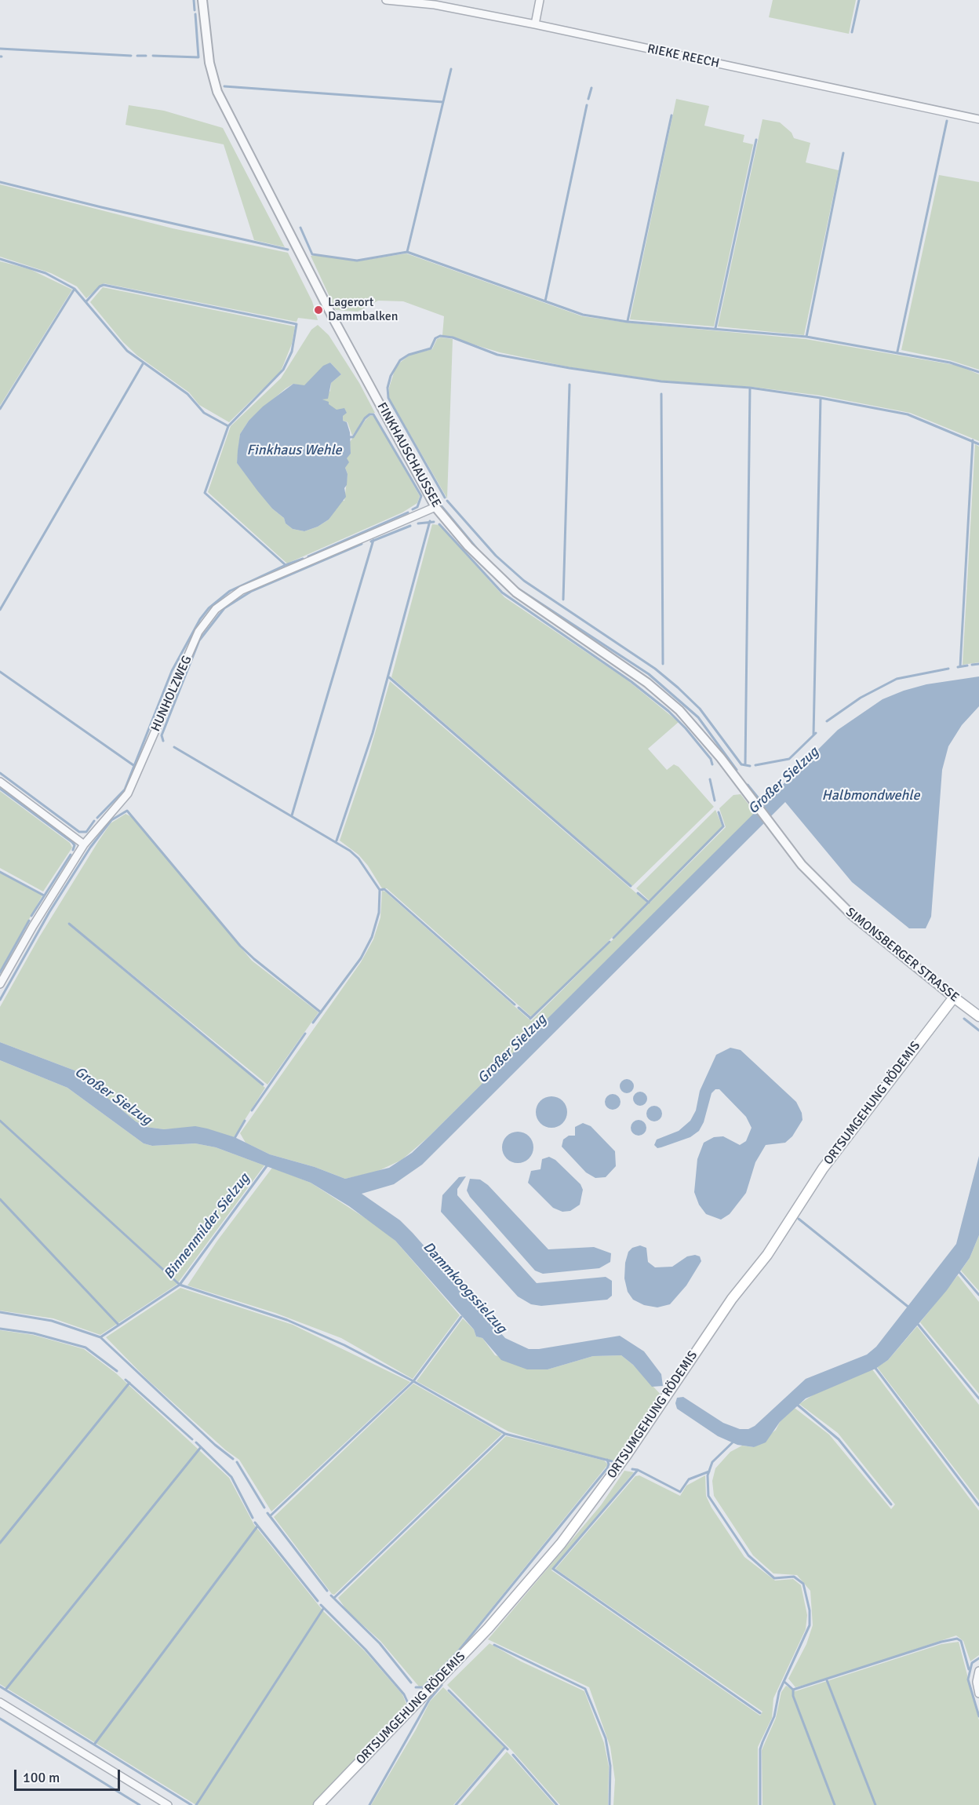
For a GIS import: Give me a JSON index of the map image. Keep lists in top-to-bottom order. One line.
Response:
{"streets":{"main road":["SIMONSBERGER STRASSE","ORTSUMGEHUNG RÖDEMIS"],"street":["RIEKE REECH","FINKHAUSCHAUSSEE","HUNHOLZWEG"]},"crossings":[["FINKHAUSCHAUSSEE","HUNHOLZWEG"],["FINKHAUSCHAUSSEE","SIMONSBERGER STRASSE"],["SIMONSBERGER STRASSE","ORTSUMGEHUNG RÖDEMIS"]],"water":["Finkhaus Wehle","Großer Sielzug","Halbmondwehle","Binnenmilder Sielzug","Dammkoogssielzug"],"places":["Lagerort Dammbalken"],"scale_bar":"100 m"}
